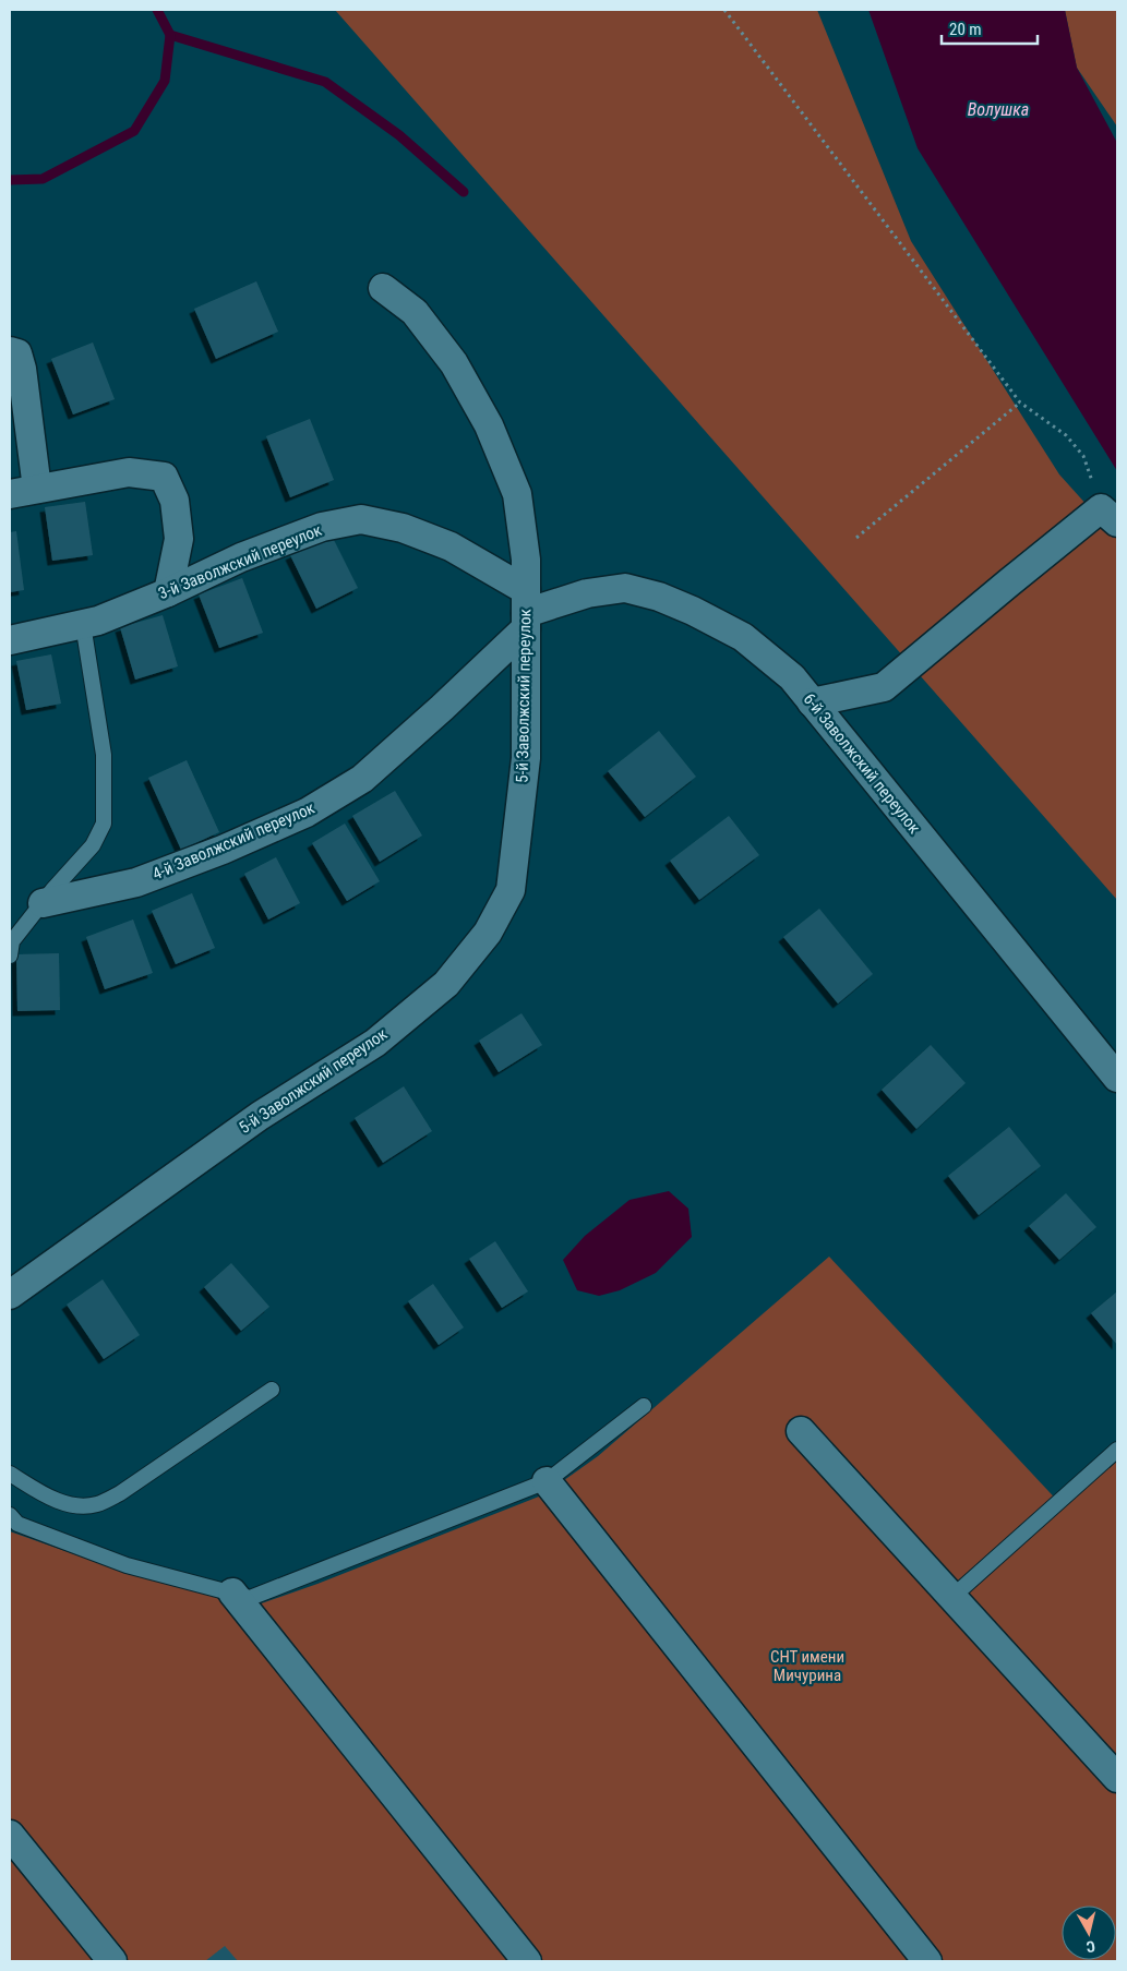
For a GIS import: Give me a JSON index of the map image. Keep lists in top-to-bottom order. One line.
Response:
{"streets":{"street":["3-й Заволжский переулок","5-й Заволжский переулок","6-й Заволжский переулок","4-й Заволжский переулок"]},"crossings":[["3-й Заволжский переулок","5-й Заволжский переулок"],["3-й Заволжский переулок","6-й Заволжский переулок"],["3-й Заволжский переулок","4-й Заволжский переулок"],["5-й Заволжский переулок","6-й Заволжский переулок"],["5-й Заволжский переулок","4-й Заволжский переулок"],["6-й Заволжский переулок","4-й Заволжский переулок"]],"water":["Волушка"],"parks":["СНТ имени Мичурина"],"scale_bar":"20 m","north":"bottom"}
